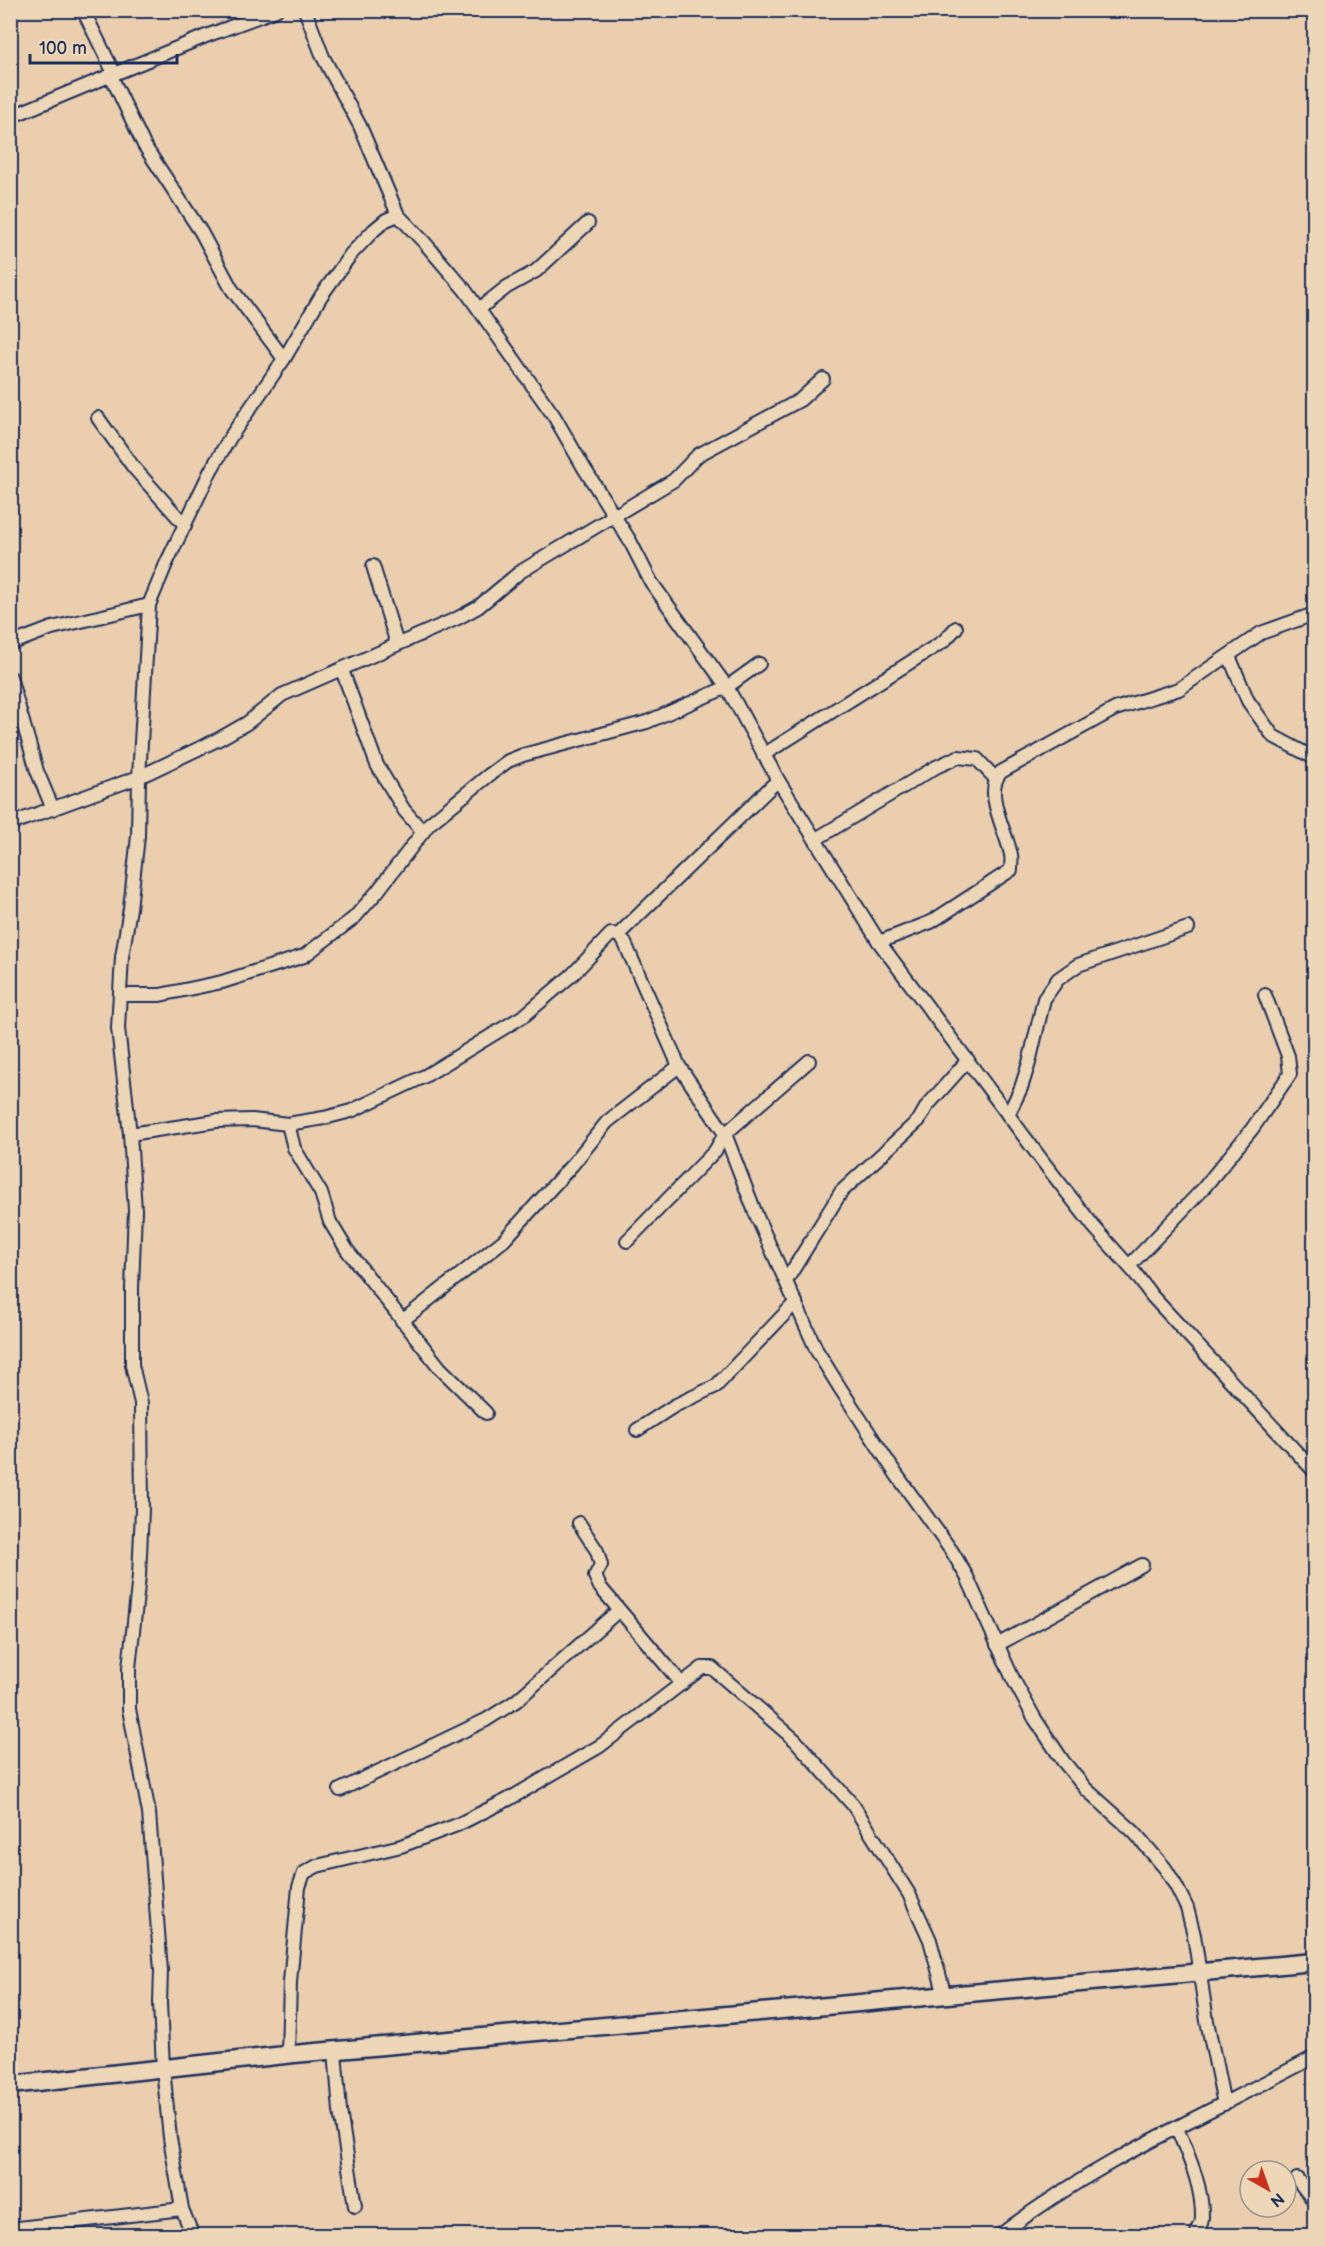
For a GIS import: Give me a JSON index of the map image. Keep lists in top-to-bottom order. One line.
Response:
{"scale_bar":"100 m","north":"bottom right"}
